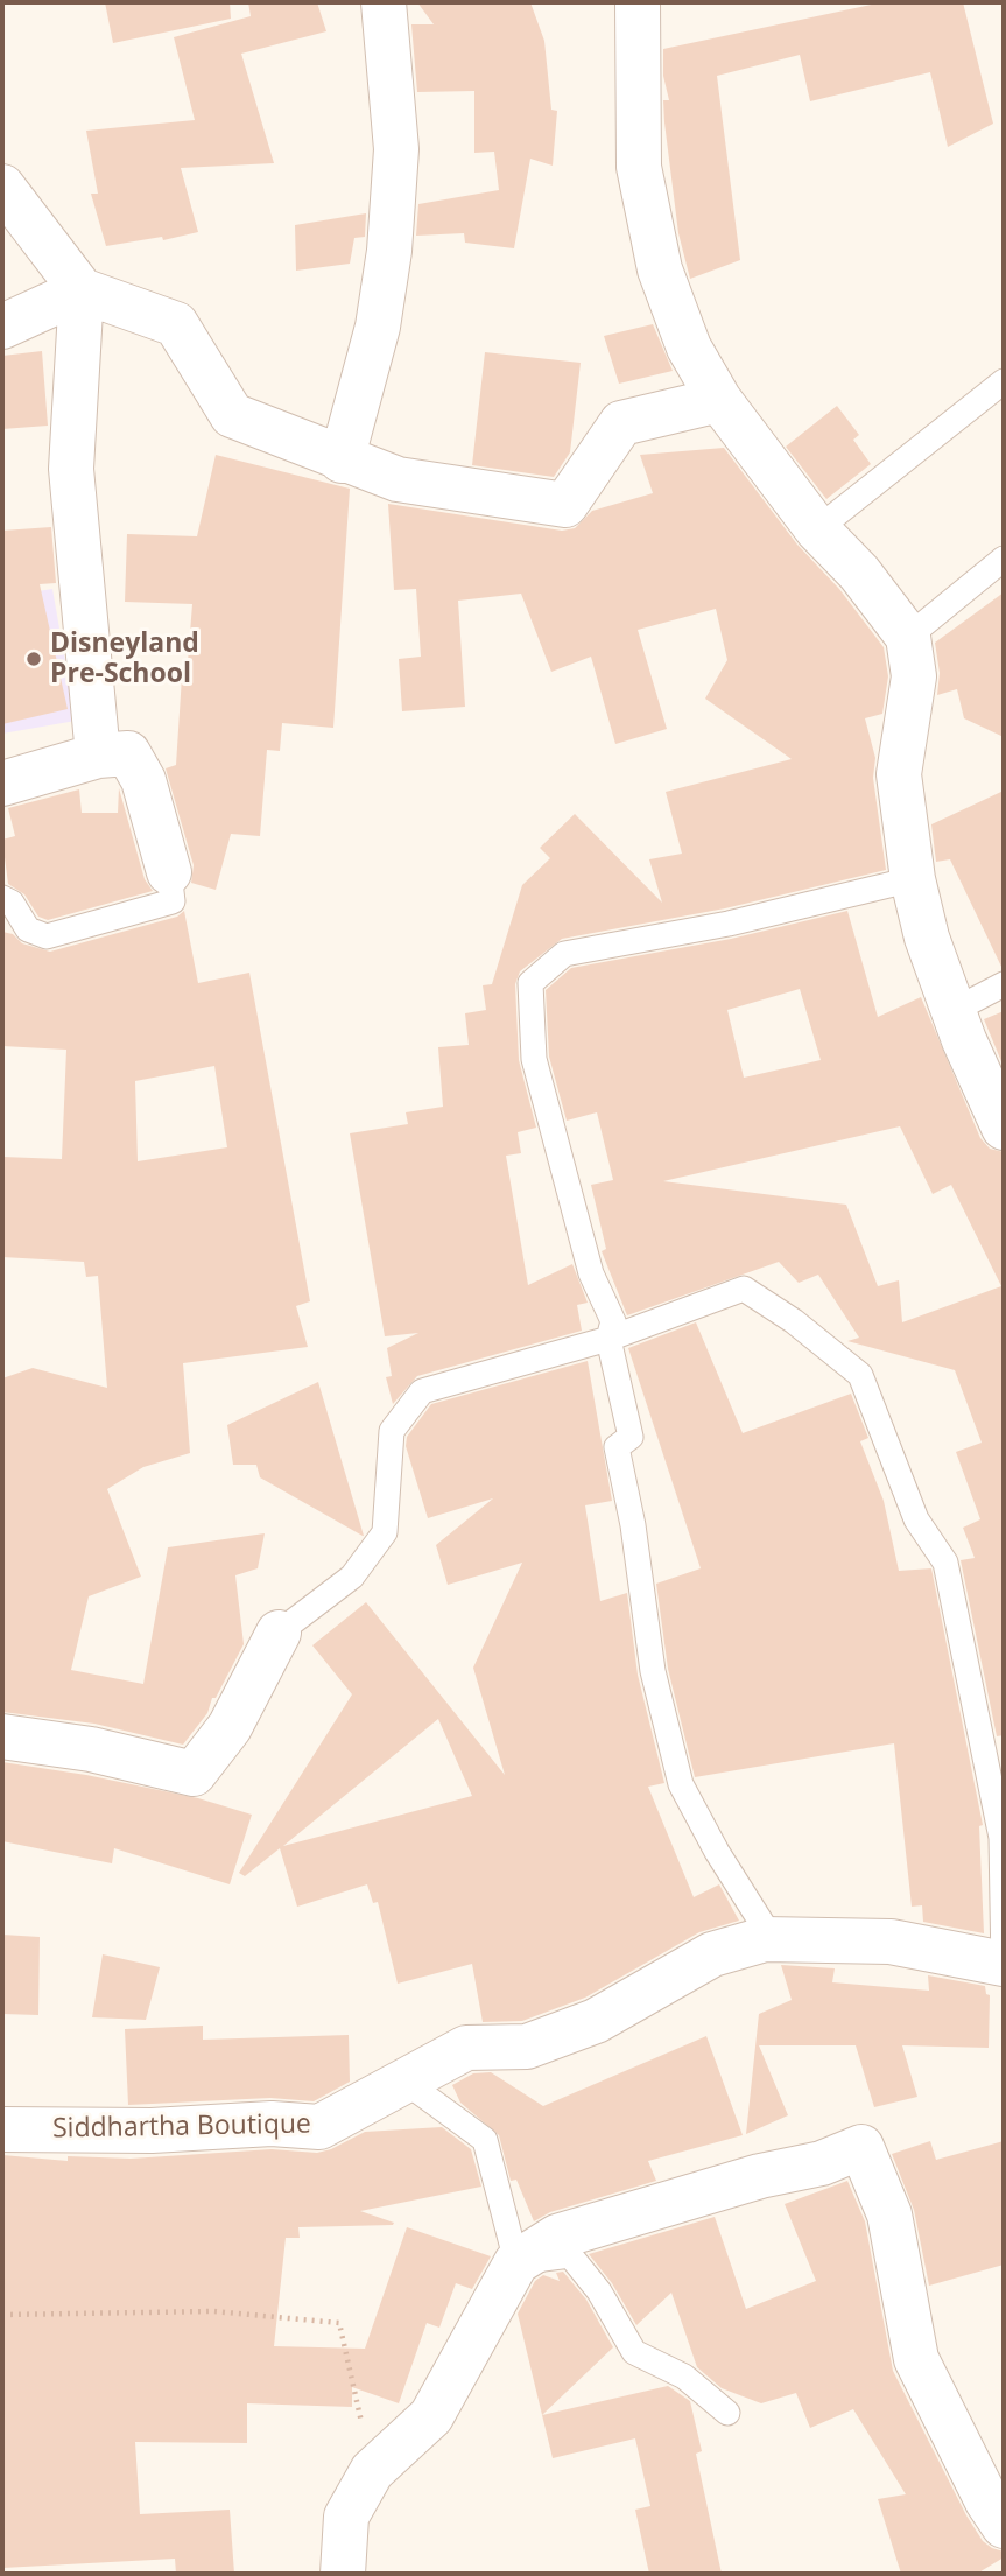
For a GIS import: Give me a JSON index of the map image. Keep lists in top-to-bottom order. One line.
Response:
{"streets":{"street":["Siddhartha Boutique"]},"places":["Disneyland Pre-School"]}
